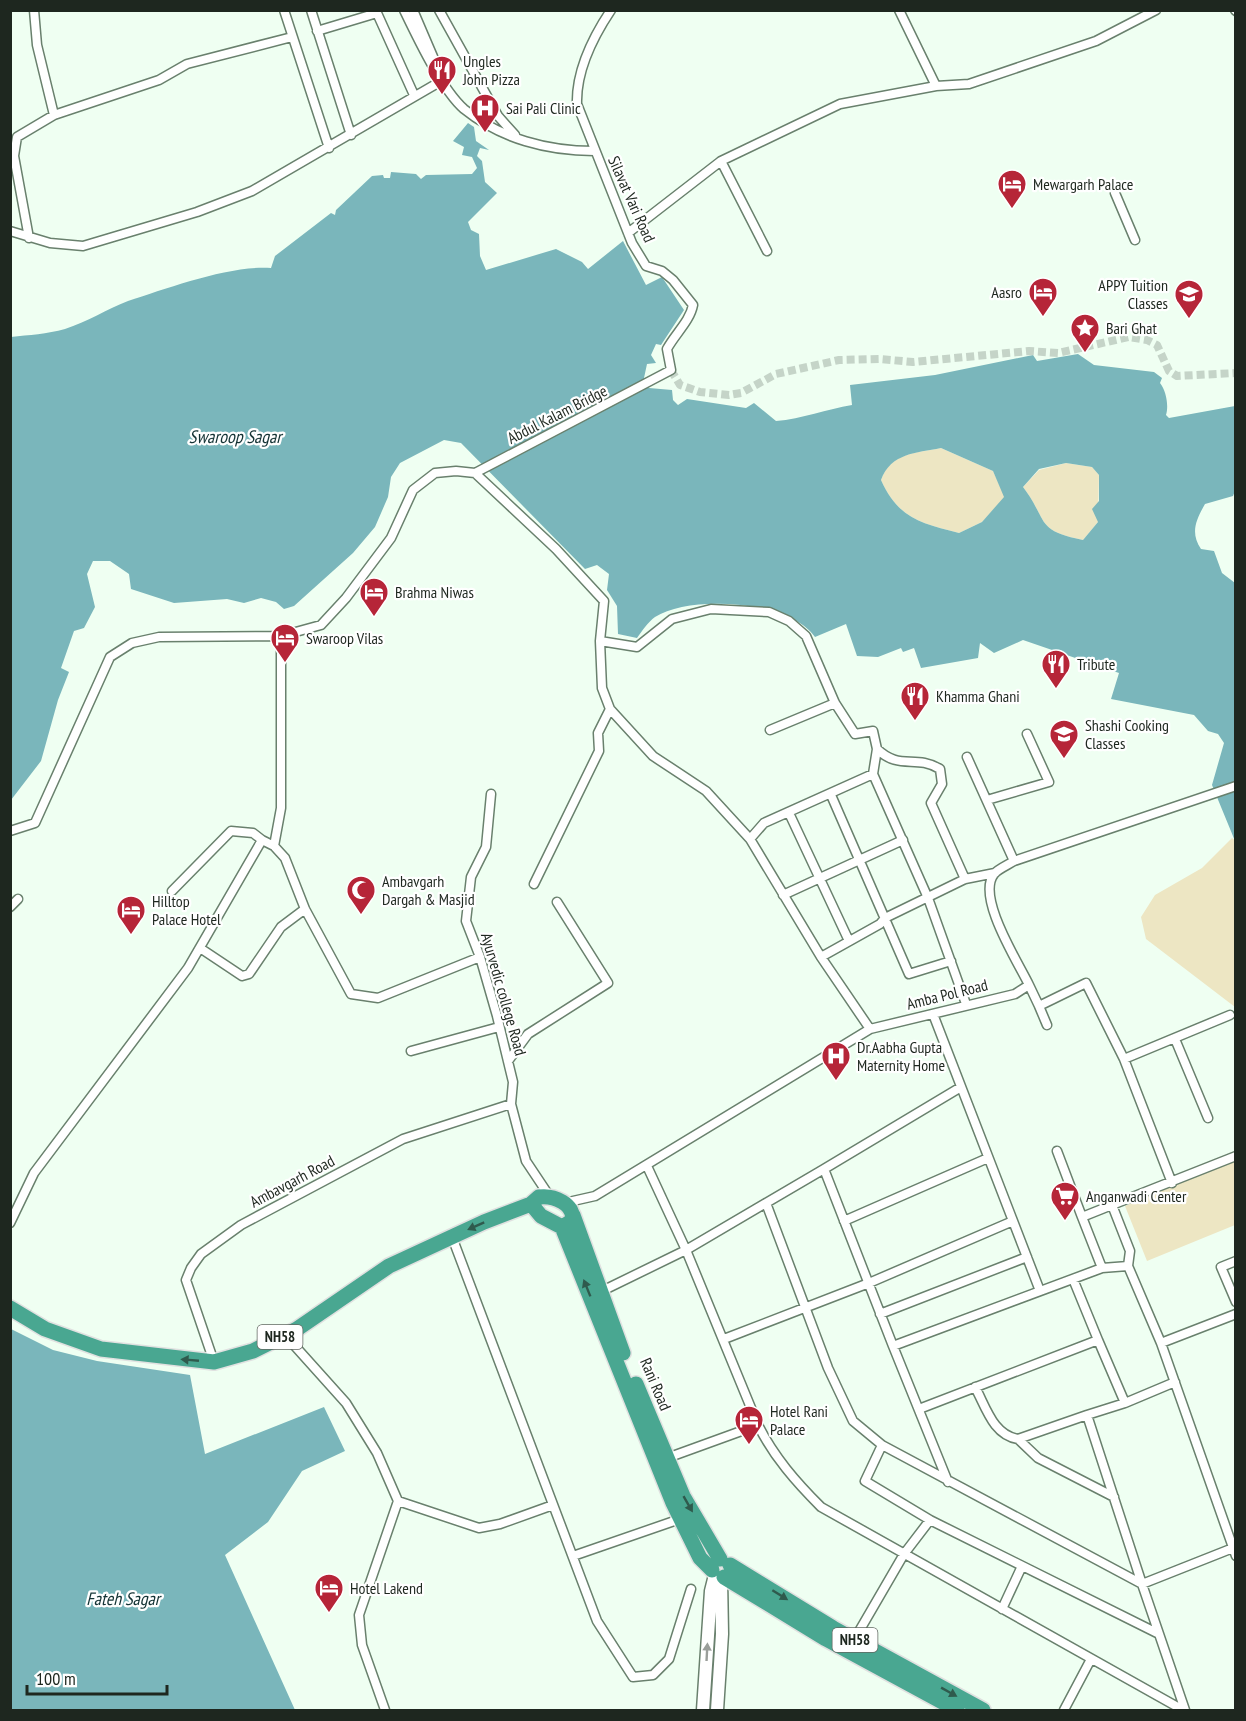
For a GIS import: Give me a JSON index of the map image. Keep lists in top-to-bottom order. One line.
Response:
{"streets":{"highway":["NH58","Rani Road"],"street":["Silavat Vari Road","Abdul Kalam Bridge","Ayurvedic college Road","Amba Pol Road","Ambavgarh Road"]},"crossings":[["Silavat Vari Road","Abdul Kalam Bridge"],["Ayurvedic college Road","Amba Pol Road"],["Ayurvedic college Road","Ambavgarh Road"],["Ayurvedic college Road","NH58"],["Ayurvedic college Road","Rani Road"],["Amba Pol Road","NH58"],["Amba Pol Road","Rani Road"],["Ambavgarh Road","NH58"],["NH58","Rani Road"]],"water":["Swaroop Sagar","Fateh Sagar"],"places":{"restaurant":["Ungles John Pizza","Tribute","Khamma Ghani"],"hospital":["Sai Pali Clinic","Dr.Aabha Gupta Maternity Home"],"hotel":["Mewargarh Palace","Aasro","Brahma Niwas","Swaroop Vilas","Hilltop Palace Hotel","Hotel Rani Palace","Hotel Lakend"],"school or university":["APPY Tuition Classes","Shashi Cooking Classes"],"place":["Bari Ghat"],"mosque":["Ambavgarh Dargah & Masjid"],"supermarket":["Anganwadi Center"]},"scale_bar":"100 m"}
